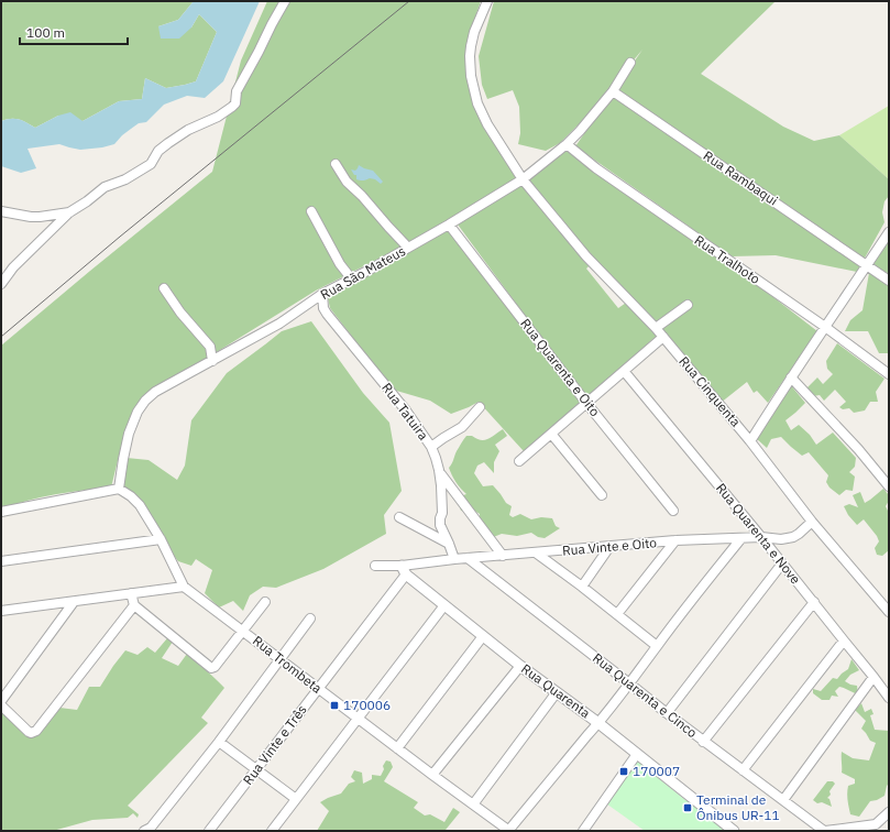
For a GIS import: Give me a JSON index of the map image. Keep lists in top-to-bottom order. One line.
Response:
{"streets":{"street":["Rua Rambaqui","Rua Tralhoto","Rua São Mateus","Rua Quarenta e Oito","Rua Cinquenta","Rua Tatuira","Rua Quarenta e Nove","Rua Vinte e Oito","Rua Trombeta","Rua Quarenta","Rua Quarenta e Cinco","Rua Vinte e Três"]},"crossings":[["Rua Rambaqui","Rua São Mateus"],["Rua Tralhoto","Rua São Mateus"],["Rua São Mateus","Rua Quarenta e Oito"],["Rua São Mateus","Rua Cinquenta"],["Rua São Mateus","Rua Tatuira"],["Rua São Mateus","Rua Trombeta"],["Rua Cinquenta","Rua Vinte e Oito"],["Rua Tatuira","Rua Vinte e Oito"],["Rua Quarenta e Nove","Rua Vinte e Oito"],["Rua Vinte e Oito","Rua Quarenta"],["Rua Vinte e Oito","Rua Quarenta e Cinco"],["Rua Vinte e Oito","Rua Vinte e Três"],["Rua Trombeta","Rua Vinte e Três"],["Rua Quarenta","Rua Vinte e Três"]],"places":{"transit":["170006","170007","Terminal de Ônibus UR-11"]},"scale_bar":"100 m"}
